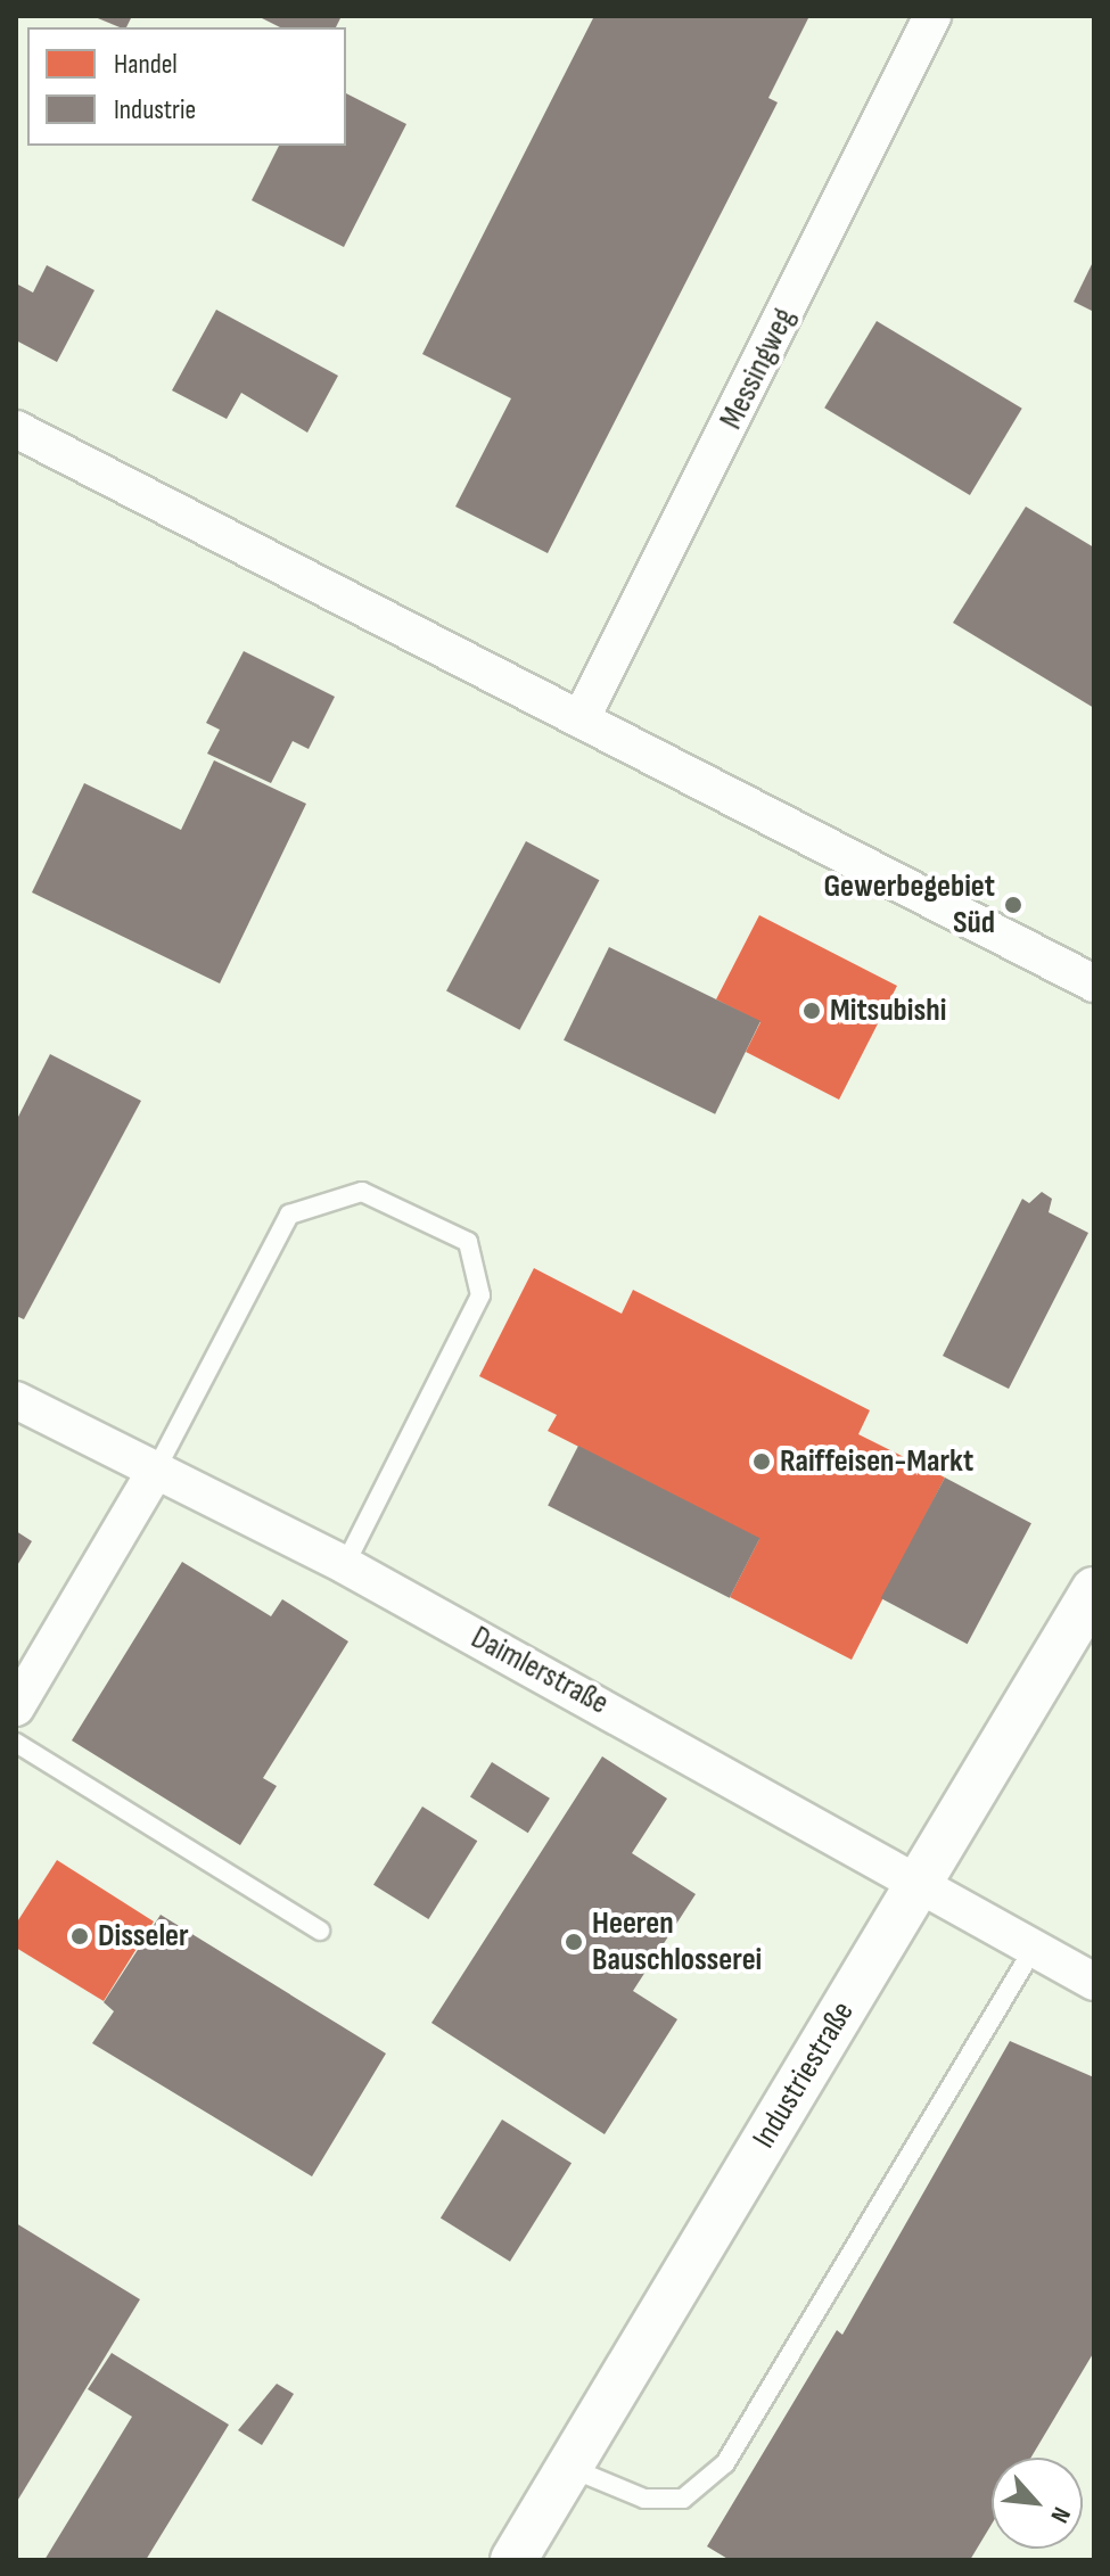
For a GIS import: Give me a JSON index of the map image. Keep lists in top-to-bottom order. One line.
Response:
{"streets":{"street":["Messingweg","Daimlerstraße","Industriestraße"]},"crossings":[["Daimlerstraße","Industriestraße"]],"places":["Gewerbegebiet Süd","Mitsubishi","Raiffeisen-Markt","Disseler","Heeren Bauschlosserei"],"legend":["Handel","Industrie"],"north":"bottom right"}
